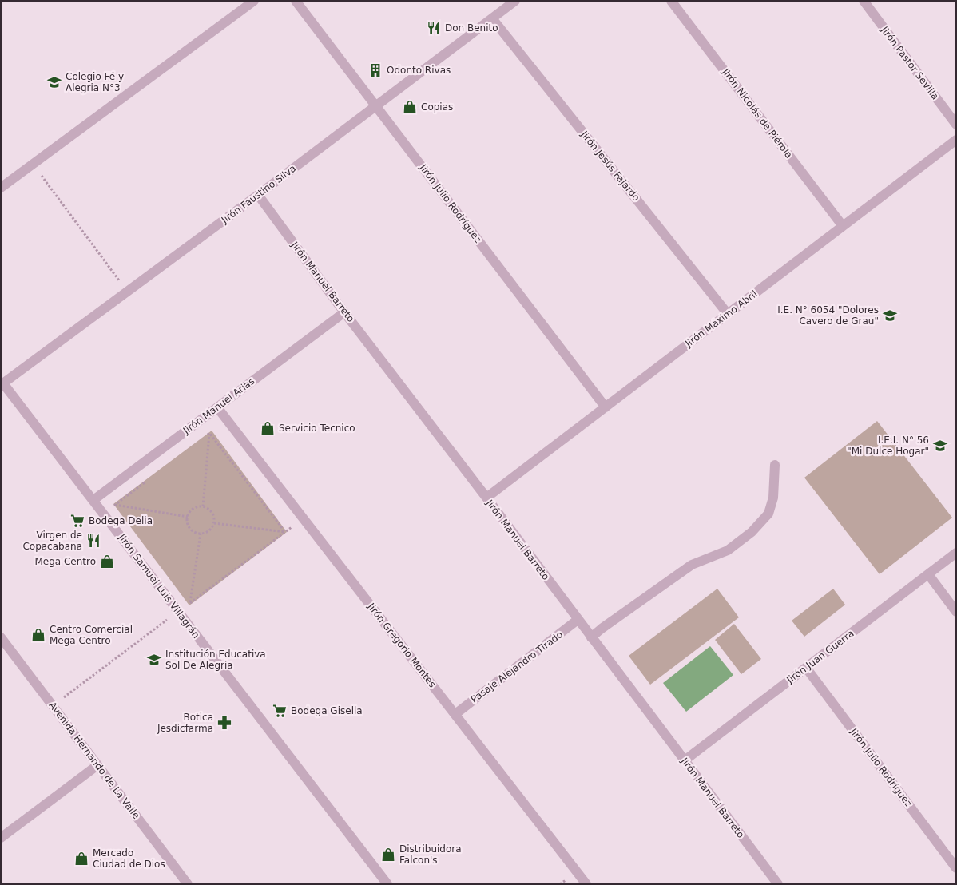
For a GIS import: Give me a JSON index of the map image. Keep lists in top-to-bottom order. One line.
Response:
{"streets":{"street":["Jirón Pastor Sevilla","Jirón Nicolás de Piérola","Jirón Jesús Fajardo","Jirón Faustino Silva","Jirón Julio Rodríguez","Jirón Manuel Barreto","Jirón Máximo Abril","Jirón Manuel Arias","Jirón Samuel Luis Villagrán","Jirón Gregorio Montes","Jirón Juan Guerra","Pasaje Alejandro Tirado","Avenida Hernando de La Valle"]},"crossings":[["Jirón Nicolás de Piérola","Jirón Máximo Abril"],["Jirón Jesús Fajardo","Jirón Faustino Silva"],["Jirón Jesús Fajardo","Jirón Máximo Abril"],["Jirón Faustino Silva","Jirón Julio Rodríguez"],["Jirón Faustino Silva","Jirón Manuel Barreto"],["Jirón Faustino Silva","Jirón Samuel Luis Villagrán"],["Jirón Julio Rodríguez","Jirón Máximo Abril"],["Jirón Julio Rodríguez","Jirón Juan Guerra"],["Jirón Manuel Barreto","Jirón Máximo Abril"],["Jirón Manuel Barreto","Jirón Manuel Arias"],["Jirón Manuel Barreto","Jirón Juan Guerra"],["Jirón Manuel Barreto","Pasaje Alejandro Tirado"],["Jirón Manuel Arias","Jirón Samuel Luis Villagrán"],["Jirón Manuel Arias","Jirón Gregorio Montes"],["Jirón Gregorio Montes","Pasaje Alejandro Tirado"]],"places":{"restaurant":["Don Benito","Virgen de Copacabana"],"building":["Odonto Rivas"],"school or university":["Colegio Fé y Alegria N°3","I.E. N° 6054 \"Dolores Cavero de Grau\"","I.E.I. N° 56 \"Mi Dulce Hogar\"","Institución Educativa Sol De Alegria"],"shop":["Copias","Servicio Tecnico","Mega Centro","Centro Comercial Mega Centro","Distribuidora Falcon's","Mercado Ciudad de Dios"],"supermarket":["Bodega Delia","Bodega Gisella"],"pharmacy":["Botica Jesdicfarma"]}}
